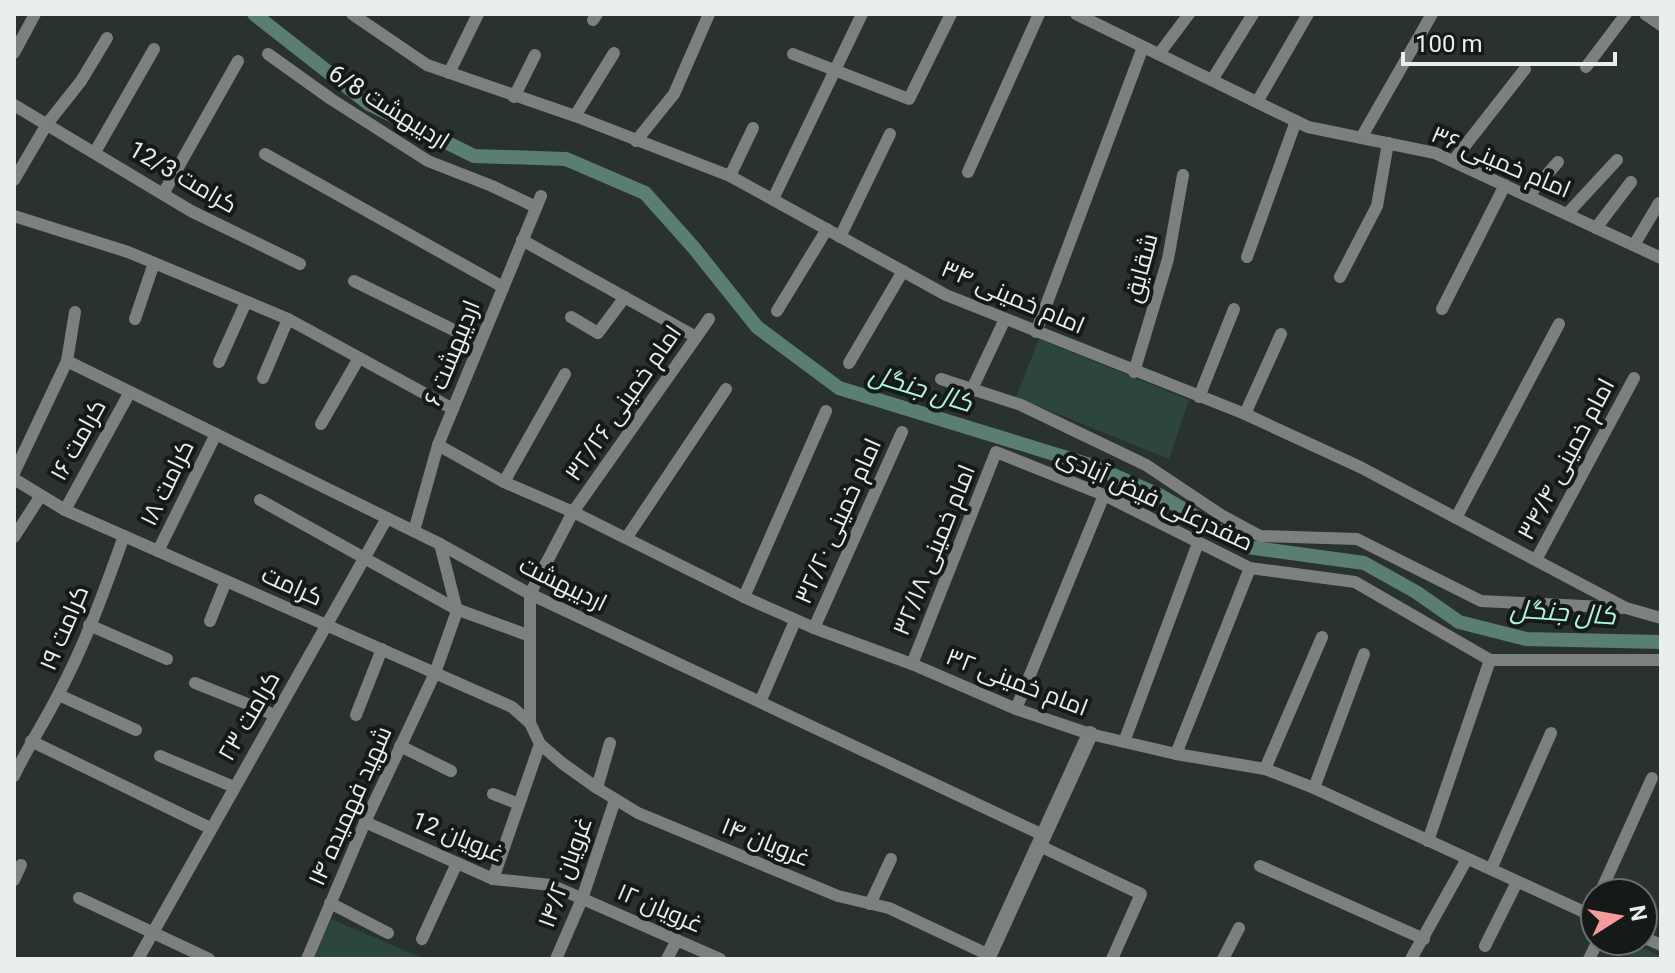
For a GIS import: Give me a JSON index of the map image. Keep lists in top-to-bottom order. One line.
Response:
{"streets":{"street":["اردیبهشت 6/8","امام خمینی ۳۶","کرامت 12/3","شقایق","امام خمینی ۳۴","اردیبهشت ۶","امام خمینی ۳۲/۲۶","کرامت ۱۶","امام خمینی ۳۴/۴","کرامت ۱۸","صفدرعلی فیض آبادی","امام خمینی ۳۲/۲۰","امام خمینی ۳۲/۱۸","اردیبهشت","کرامت","کرامت ۱۹","امام خمینی ۳۲","کرامت ۲۳","شهید فهمیده ۱۴","غرویان 12","غرویان ۱۴","غرویان ۱۴/۲","غرویان ۱۲"]},"crossings":[["اردیبهشت 6/8","اردیبهشت ۶"],["شقایق","امام خمینی ۳۴"],["امام خمینی ۳۴","امام خمینی ۳۴/۴"],["اردیبهشت ۶","اردیبهشت"],["اردیبهشت ۶","امام خمینی ۳۲"],["امام خمینی ۳۲/۲۶","اردیبهشت"],["امام خمینی ۳۲/۲۶","امام خمینی ۳۲"],["کرامت ۱۶","اردیبهشت"],["کرامت ۱۶","کرامت"],["کرامت ۱۸","اردیبهشت"],["کرامت ۱۸","کرامت"],["صفدرعلی فیض آبادی","امام خمینی ۳۲/۱۸"],["امام خمینی ۳۲/۲۰","امام خمینی ۳۲"],["امام خمینی ۳۲/۱۸","امام خمینی ۳۲"],["اردیبهشت","کرامت ۲۳"],["کرامت","کرامت ۱۹"],["کرامت","کرامت ۲۳"],["کرامت","شهید فهمیده ۱۴"],["کرامت","غرویان ۱۴"],["شهید فهمیده ۱۴","غرویان 12"],["غرویان 12","غرویان ۱۴/۲"],["غرویان 12","غرویان ۱۲"],["غرویان ۱۴","غرویان ۱۴/۲"],["غرویان ۱۴/۲","غرویان ۱۲"]],"water":["کال جنگل"],"scale_bar":"100 m","north":"right"}
